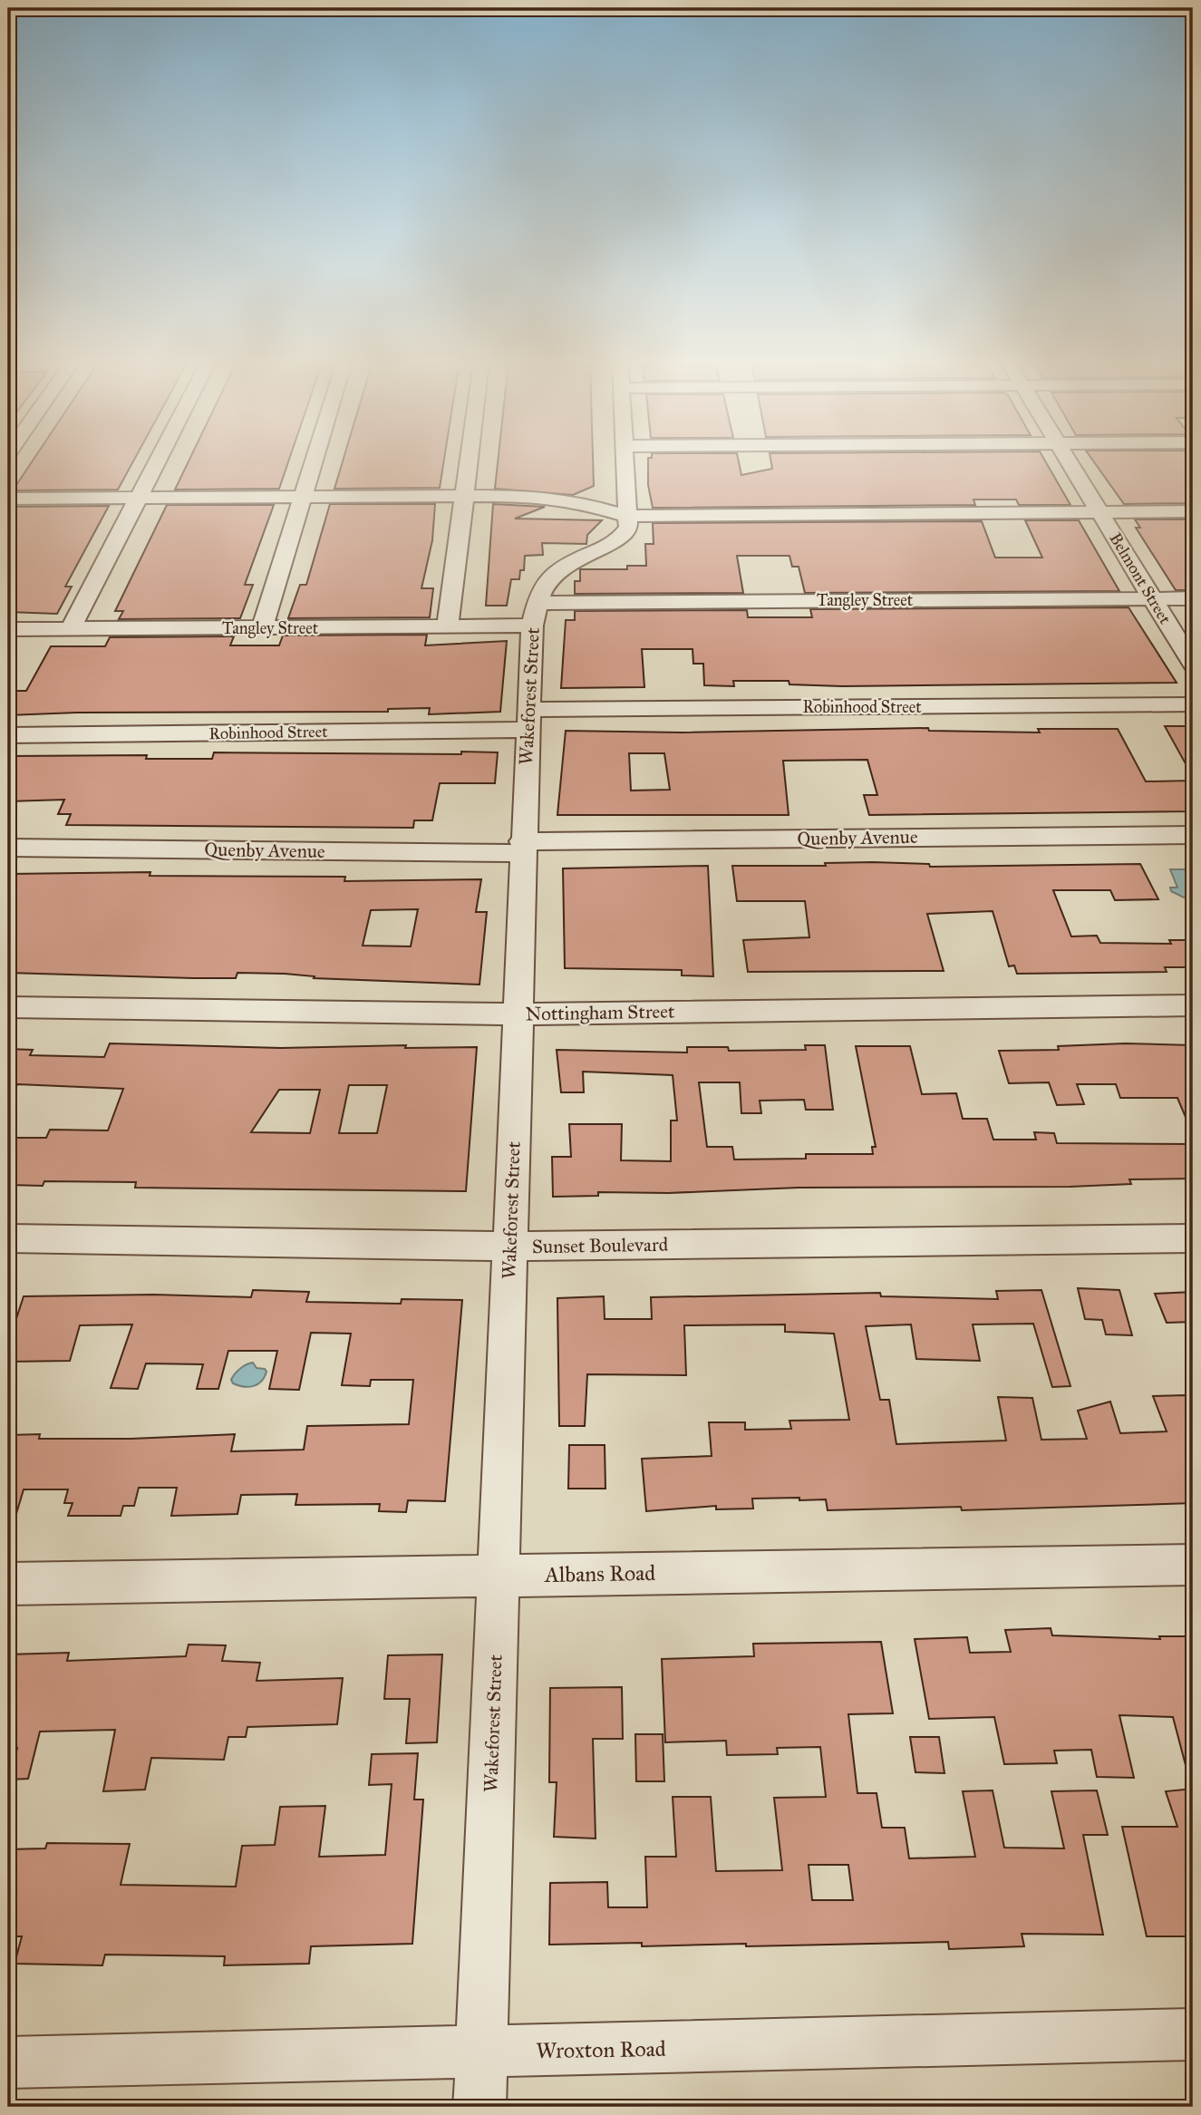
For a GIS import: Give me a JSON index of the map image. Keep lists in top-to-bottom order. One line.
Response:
{"streets":{"street":["Belmont Street","Tangley Street","Wakeforest Street","Robinhood Street","Quenby Avenue","Nottingham Street","Sunset Boulevard","Albans Road","Wroxton Road"]},"crossings":[["Belmont Street","Tangley Street"],["Tangley Street","Wakeforest Street"],["Wakeforest Street","Robinhood Street"],["Wakeforest Street","Quenby Avenue"],["Wakeforest Street","Nottingham Street"],["Wakeforest Street","Sunset Boulevard"],["Wakeforest Street","Albans Road"],["Wakeforest Street","Wroxton Road"]]}
